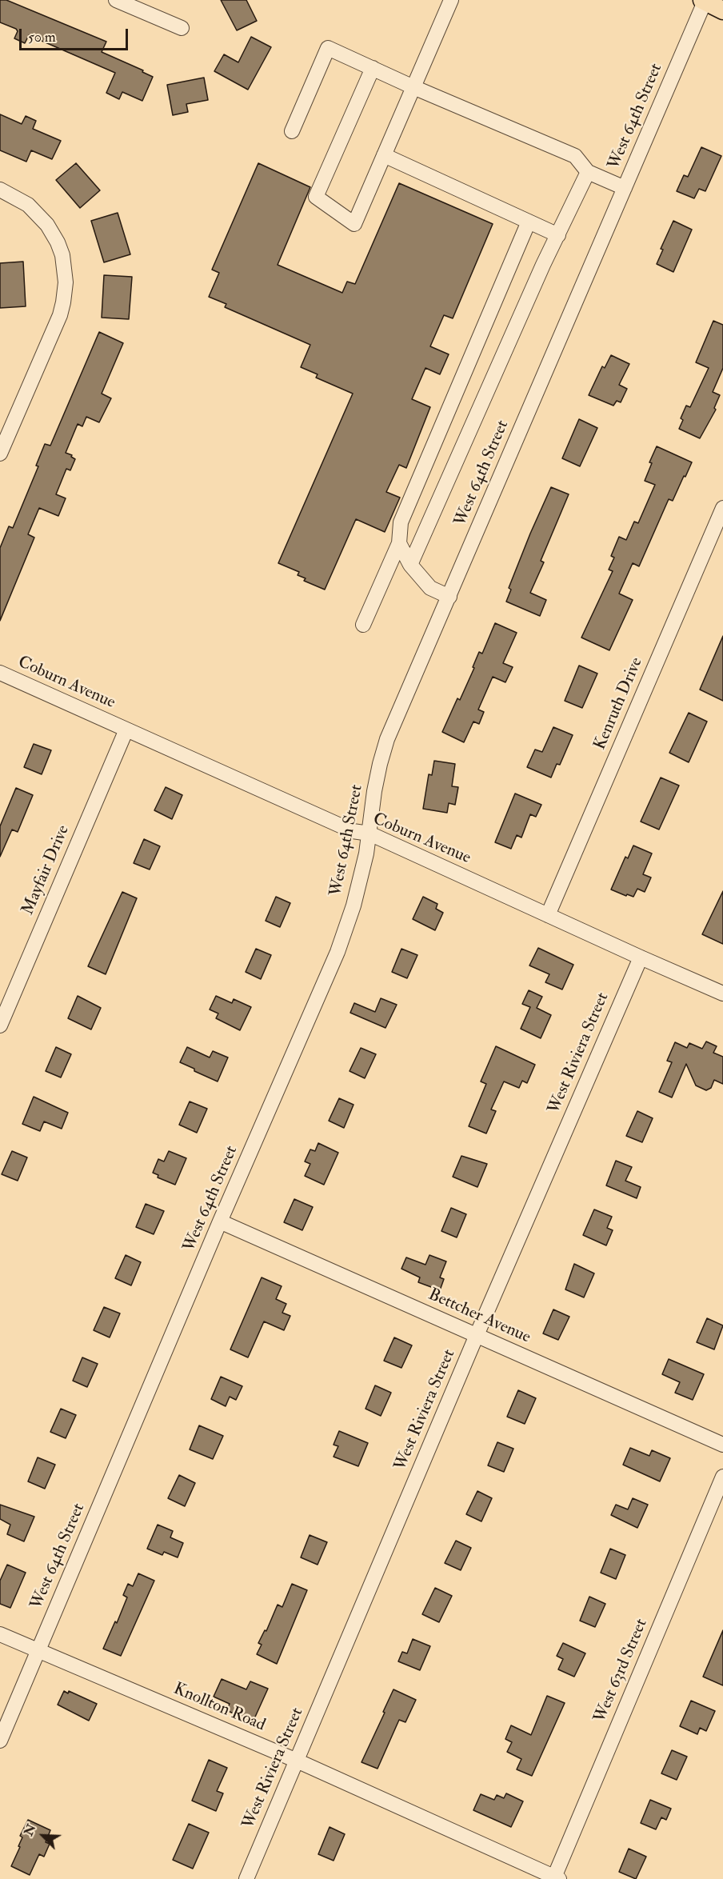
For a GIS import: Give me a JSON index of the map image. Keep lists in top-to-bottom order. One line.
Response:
{"streets":{"street":["West 64th Street","Coburn Avenue","Kenruth Drive","Mayfair Drive","West Riviera Street","Bettcher Avenue","West 63rd Street","Knollton Road"]},"crossings":[["West 64th Street","Coburn Avenue"],["West 64th Street","Bettcher Avenue"],["West 64th Street","Knollton Road"],["Coburn Avenue","Kenruth Drive"],["Coburn Avenue","Mayfair Drive"],["Coburn Avenue","West Riviera Street"],["West Riviera Street","Bettcher Avenue"],["West Riviera Street","Knollton Road"],["West 63rd Street","Knollton Road"]],"scale_bar":"50 m","north":"top left"}
